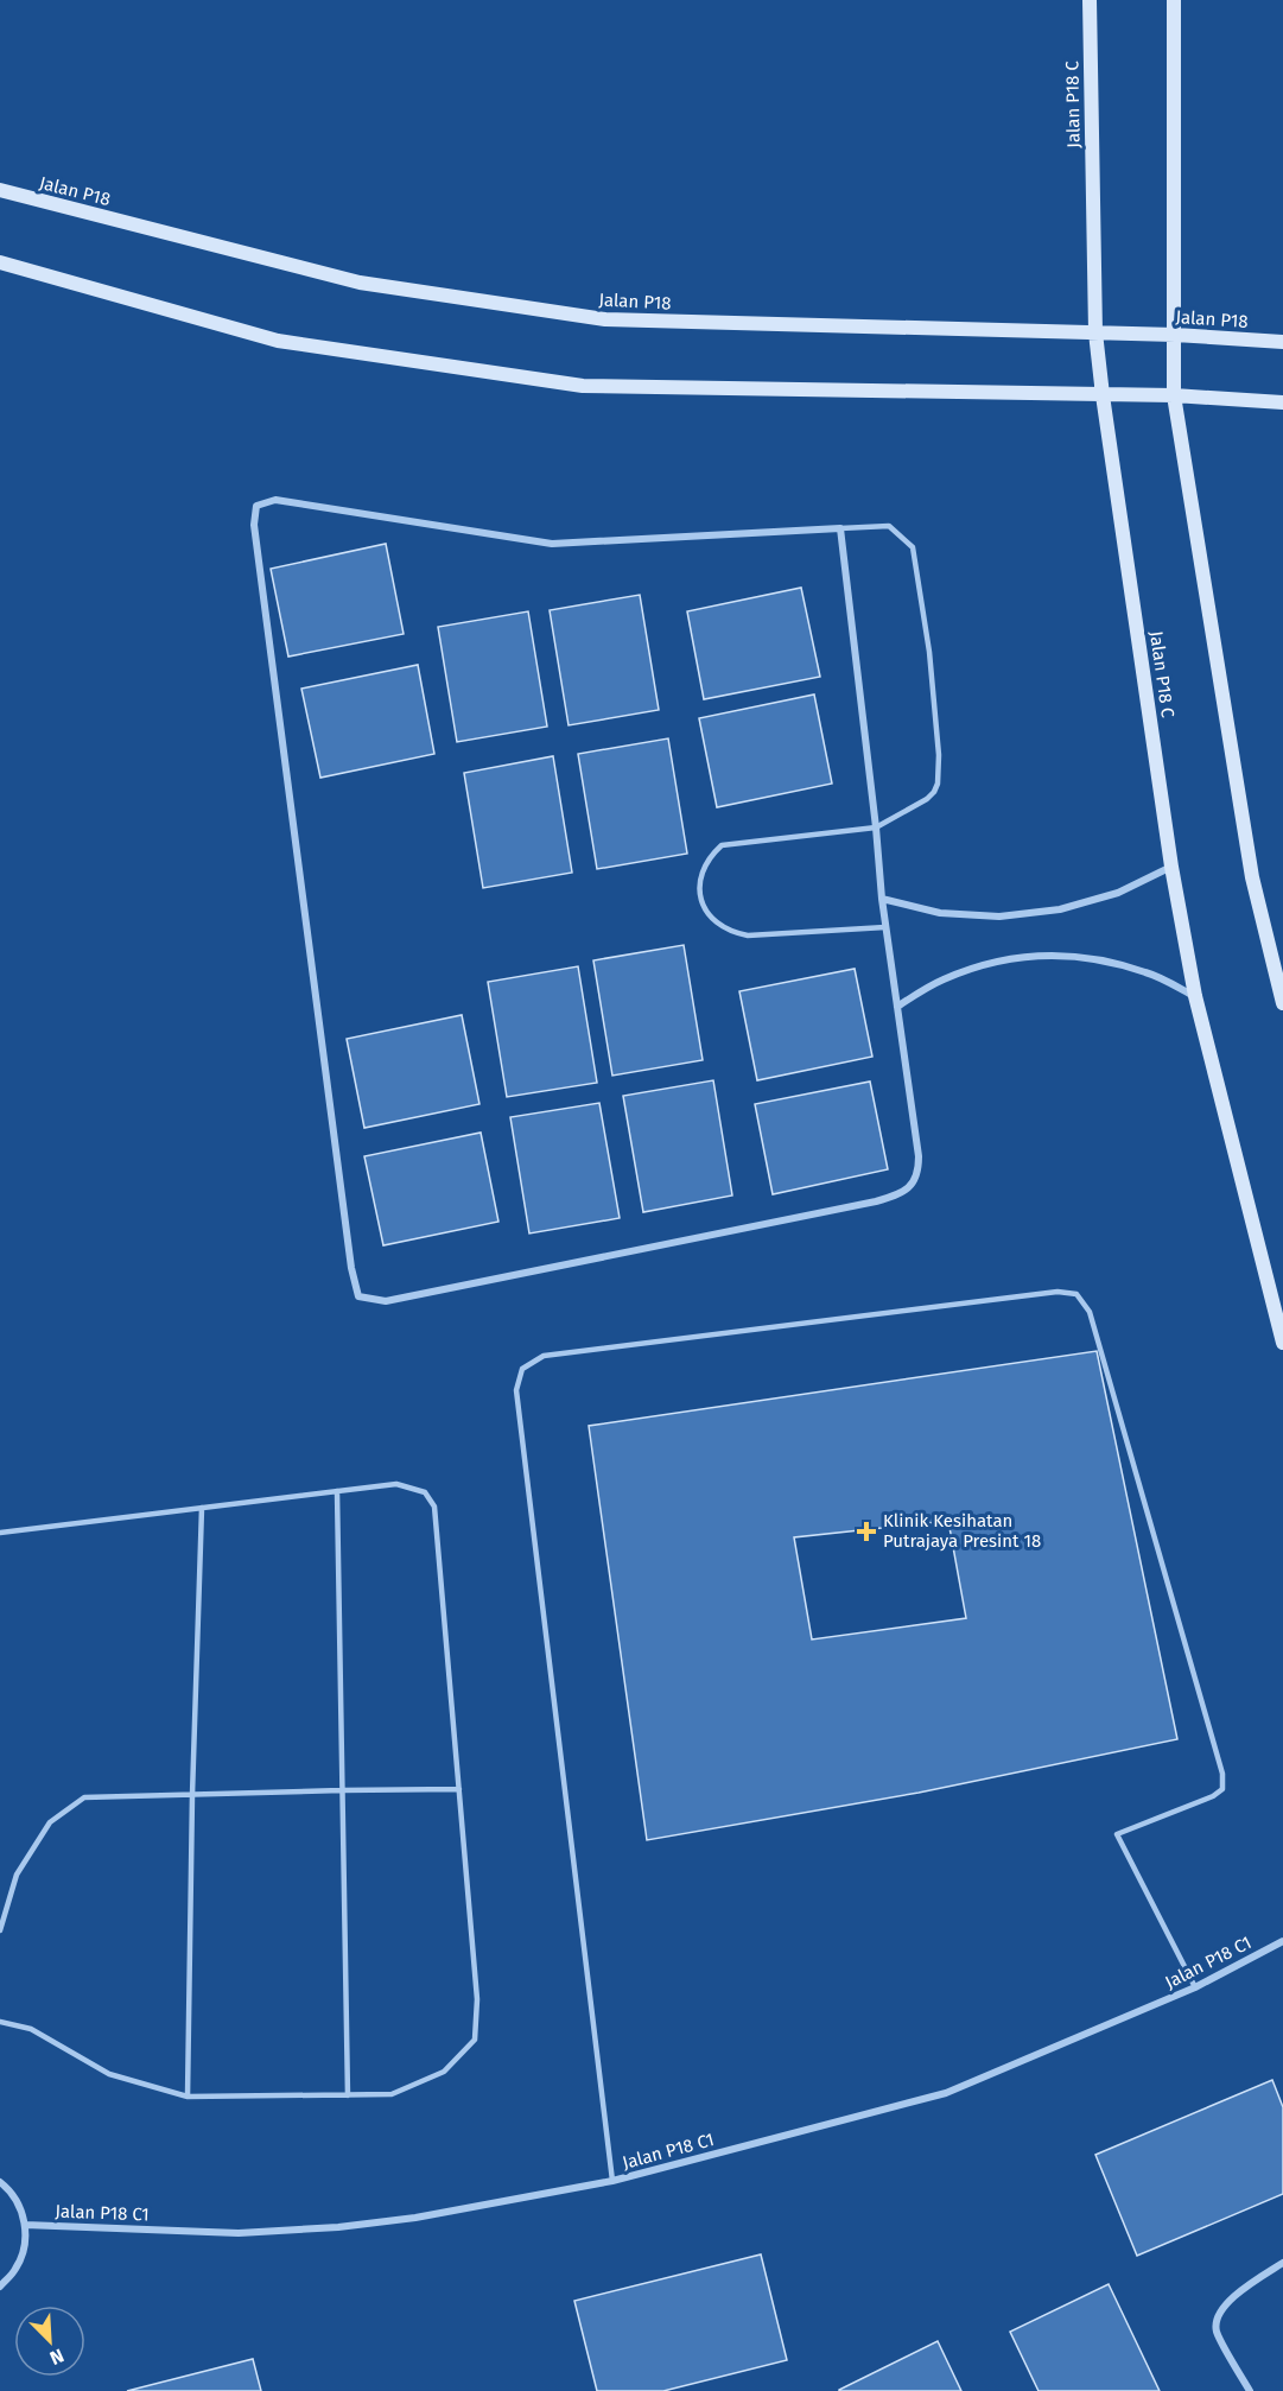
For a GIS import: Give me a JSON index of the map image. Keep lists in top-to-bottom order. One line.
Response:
{"streets":{"street":["Jalan P18 C","Jalan P18","Jalan P18 C1"]},"crossings":[["Jalan P18 C","Jalan P18"]],"places":{"health":["Klinik Kesihatan Putrajaya Presint 18"]},"north":"bottom right"}
